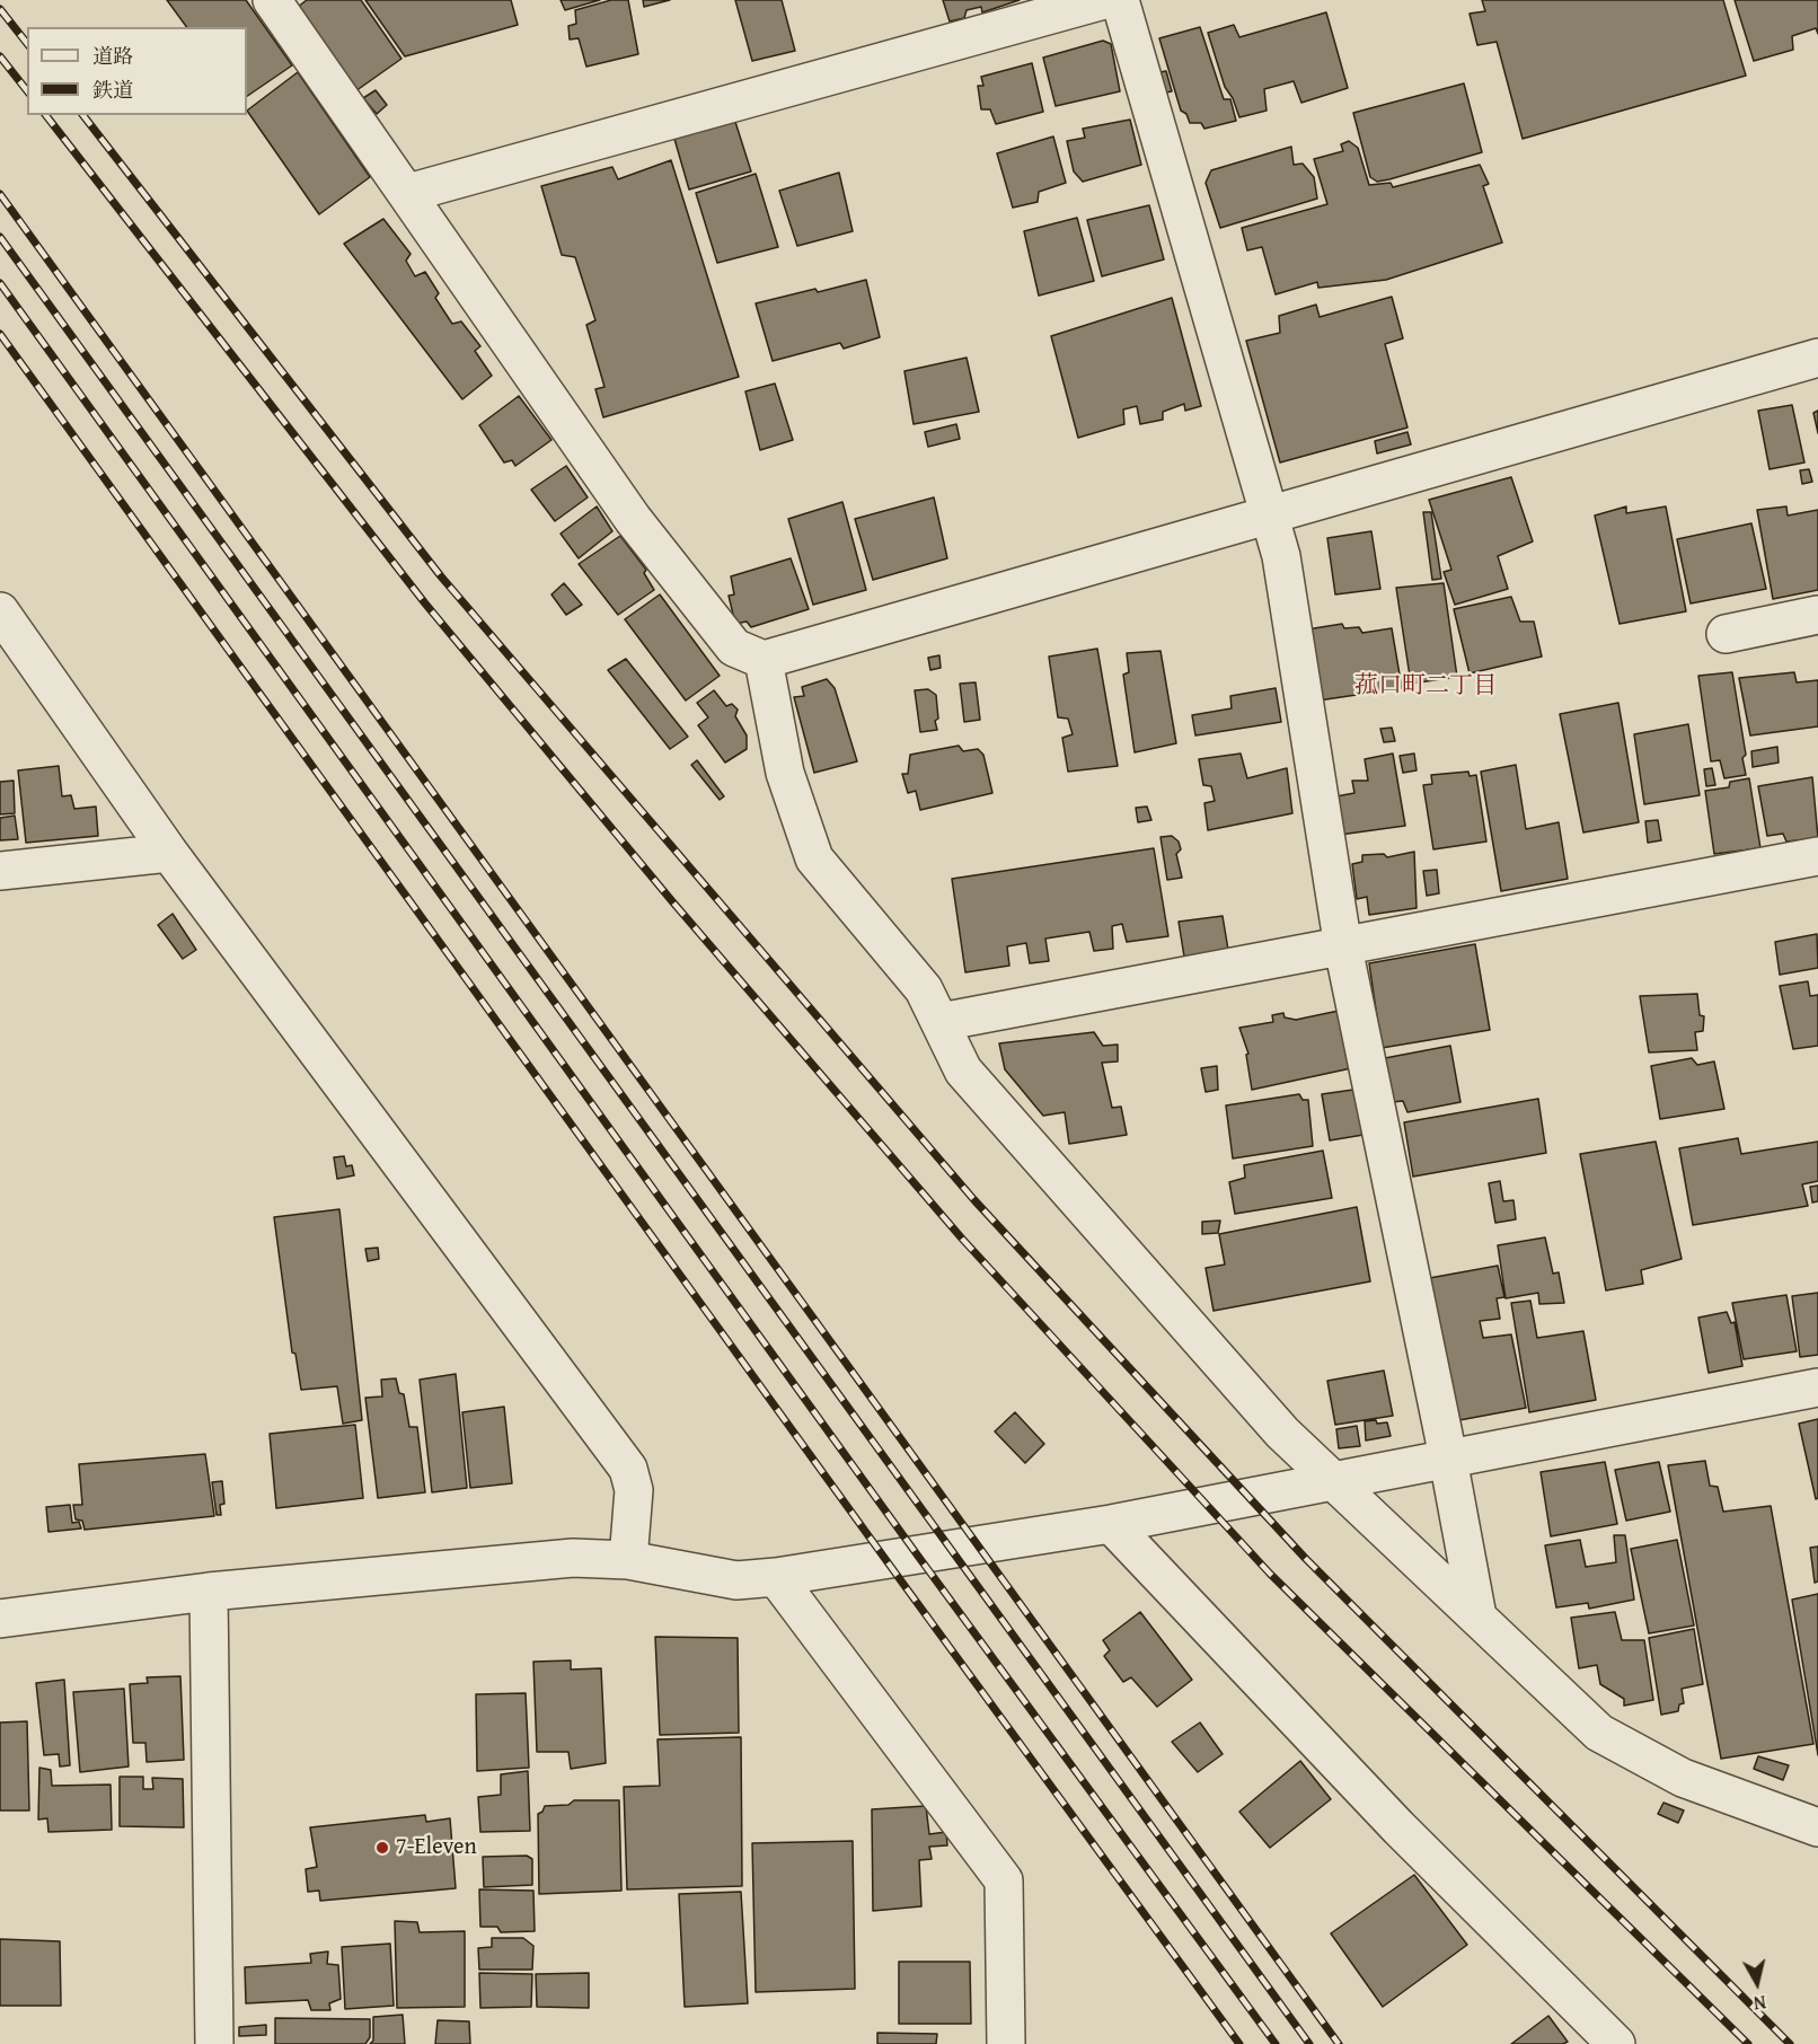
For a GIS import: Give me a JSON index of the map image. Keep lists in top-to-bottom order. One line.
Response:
{"districts":["菰口町二丁目"],"places":["7-Eleven"],"legend":["道路","鉄道"],"north":"bottom"}
